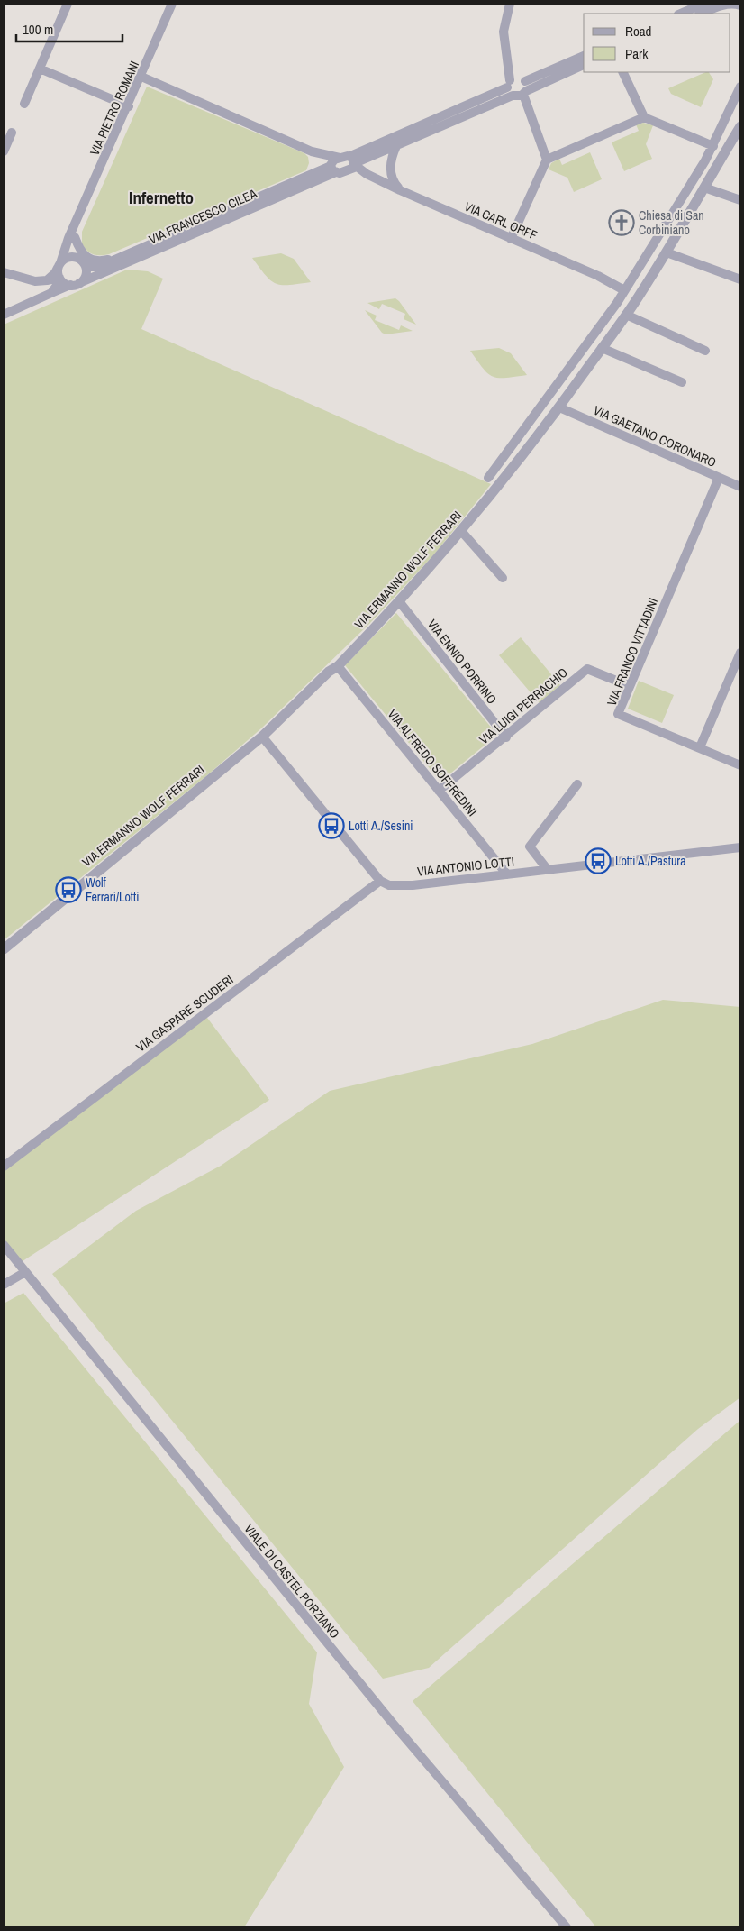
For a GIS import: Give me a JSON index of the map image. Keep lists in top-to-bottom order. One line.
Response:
{"streets":{"street":["VIA PIETRO ROMANI","VIA FRANCESCO CILEA","VIA CARL ORFF","VIA GAETANO CORONARO","VIA ERMANNO WOLF FERRARI","VIA FRANCO VITTADINI","VIA ENNIO PORRINO","VIA LUIGI PERRACHIO","VIA ALFREDO SOFFREDINI","VIA ANTONIO LOTTI","VIA GASPARE SCUDERI","VIALE DI CASTEL PORZIANO"]},"crossings":[["VIA PIETRO ROMANI","VIA FRANCESCO CILEA"],["VIA FRANCESCO CILEA","VIA CARL ORFF"],["VIA GAETANO CORONARO","VIA ERMANNO WOLF FERRARI"],["VIA GAETANO CORONARO","VIA FRANCO VITTADINI"],["VIA ERMANNO WOLF FERRARI","VIA ENNIO PORRINO"],["VIA ERMANNO WOLF FERRARI","VIA ALFREDO SOFFREDINI"],["VIA FRANCO VITTADINI","VIA LUIGI PERRACHIO"],["VIA ENNIO PORRINO","VIA LUIGI PERRACHIO"],["VIA LUIGI PERRACHIO","VIA ALFREDO SOFFREDINI"],["VIA ALFREDO SOFFREDINI","VIA ANTONIO LOTTI"],["VIA ANTONIO LOTTI","VIA GASPARE SCUDERI"]],"districts":["Infernetto"],"places":{"church":["Chiesa di San Corbiniano"],"bus stop":["Lotti A./Sesini","Lotti A./Pastura","Wolf Ferrari/Lotti"]},"legend":["Road","Park"],"scale_bar":"100 m"}
